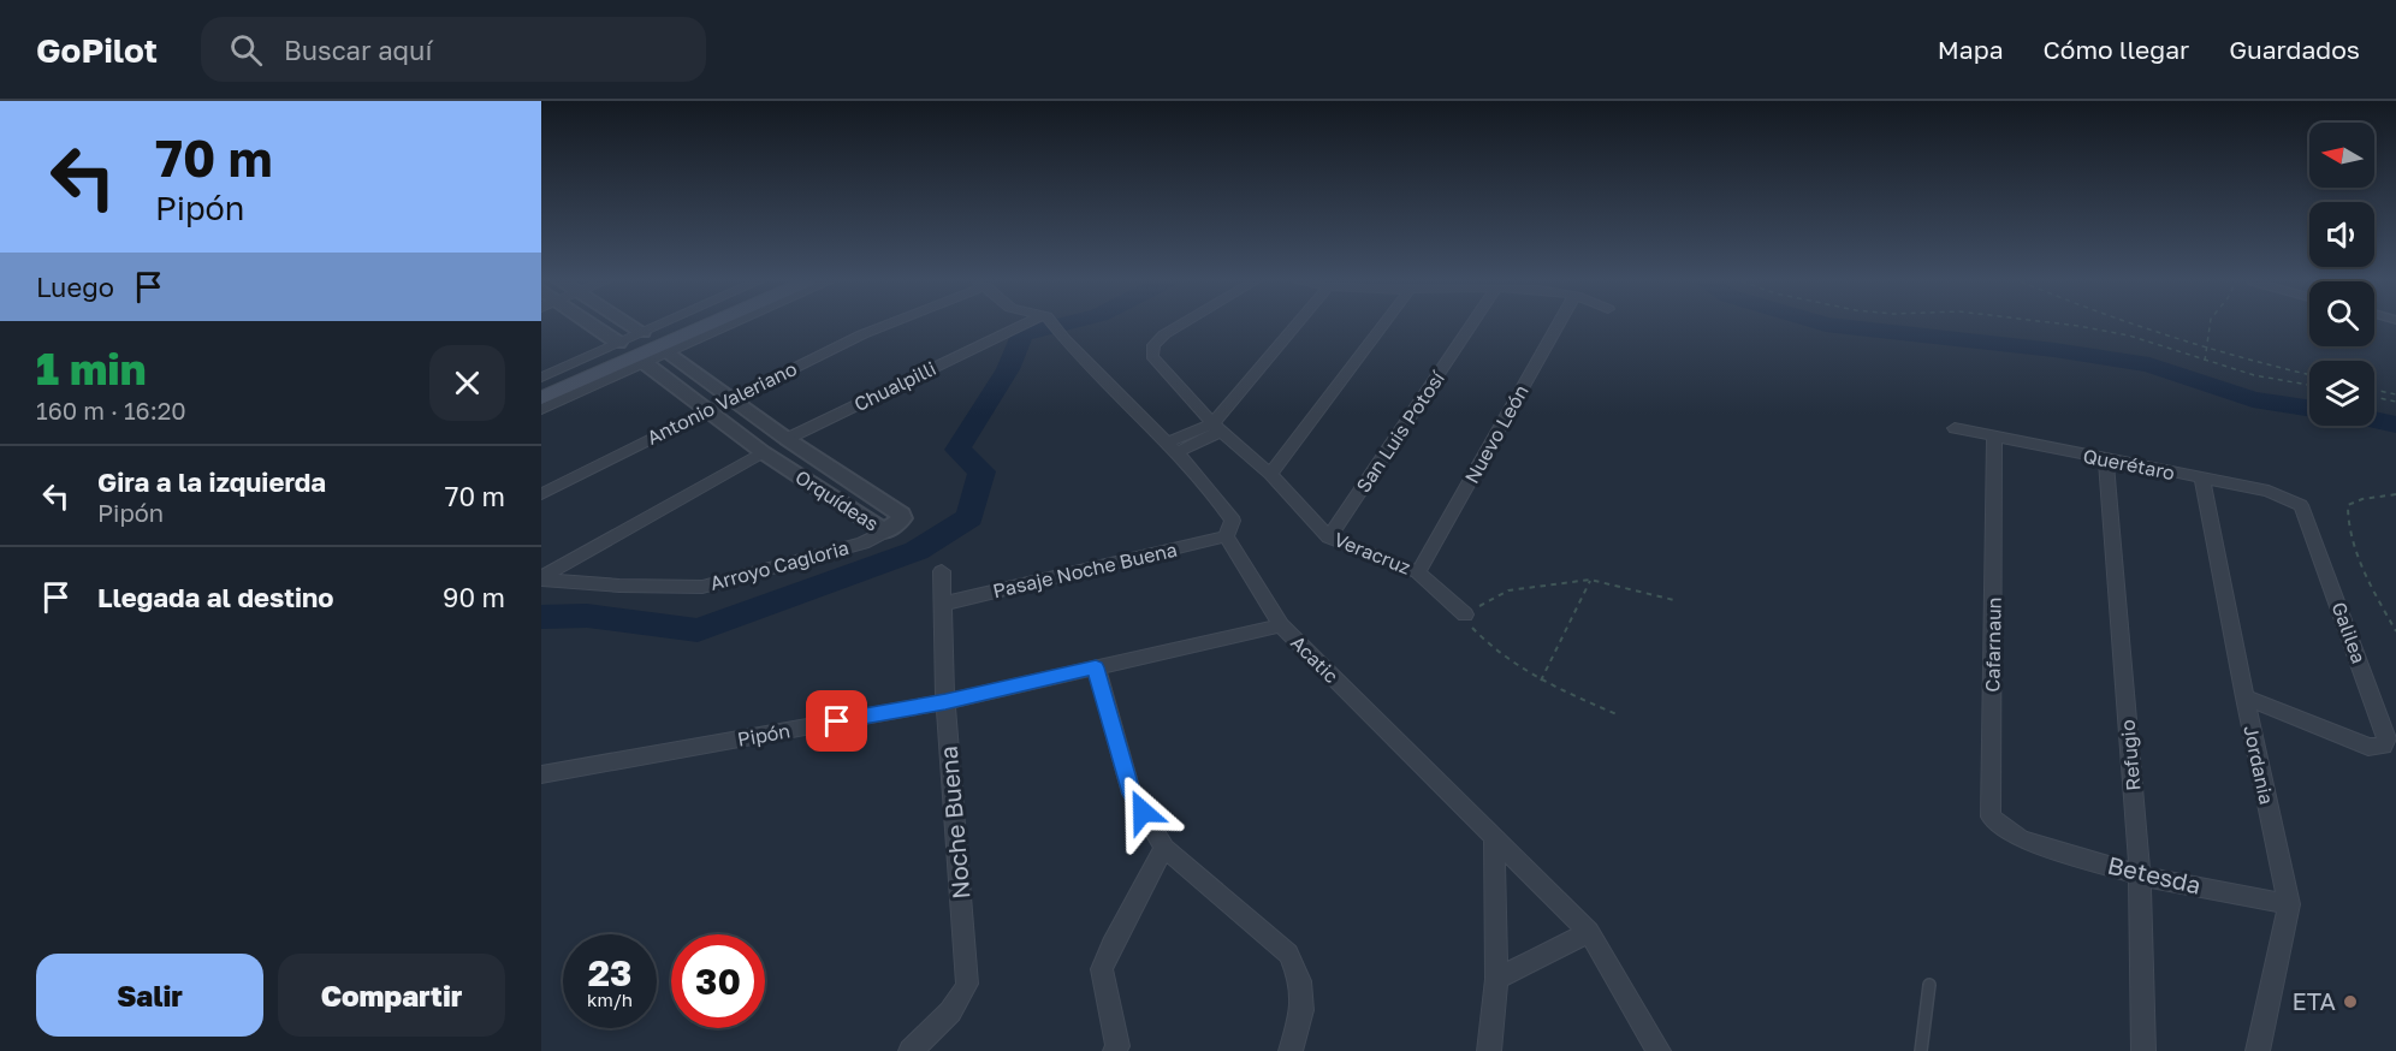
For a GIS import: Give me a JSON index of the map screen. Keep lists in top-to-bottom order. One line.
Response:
{"streets":{"street":["Chualpilli","Antonio Valeriano","San Luis Potosí","Nuevo León","Querétaro","Orquídeas","Veracruz","Arroyo Cagloria","Pasaje Noche Buena","Galilea","Cafarnaun","Acatic","Pipón","Refugio","Jordania","Noche Buena","Betesda"]},"crossings":[["Chualpilli","Orquídeas"],["Antonio Valeriano","Orquídeas"],["San Luis Potosí","Veracruz"],["Nuevo León","Veracruz"],["Querétaro","Galilea"],["Querétaro","Cafarnaun"],["Querétaro","Refugio"],["Querétaro","Jordania"],["Orquídeas","Arroyo Cagloria"],["Pasaje Noche Buena","Acatic"],["Pasaje Noche Buena","Noche Buena"],["Galilea","Jordania"],["Cafarnaun","Betesda"],["Acatic","Pipón"],["Pipón","Noche Buena"],["Refugio","Betesda"],["Jordania","Betesda"]],"places":["ETA"],"north":"left","page":{"header":"GoPilot","search":"Buscar aquí","nav":["Mapa","Cómo llegar","Guardados"],"turn":["70 m","Pipón"],"then":"Luego","heading":["1 min","160 m · 16:20"],"list":[{"name":"Gira a la izquierda","note":"Pipón","value":"70 m"},{"name":"Llegada al destino","value":"90 m"}],"speed":"23 km/h","limit":"30","buttons":["Salir","Compartir"]}}
